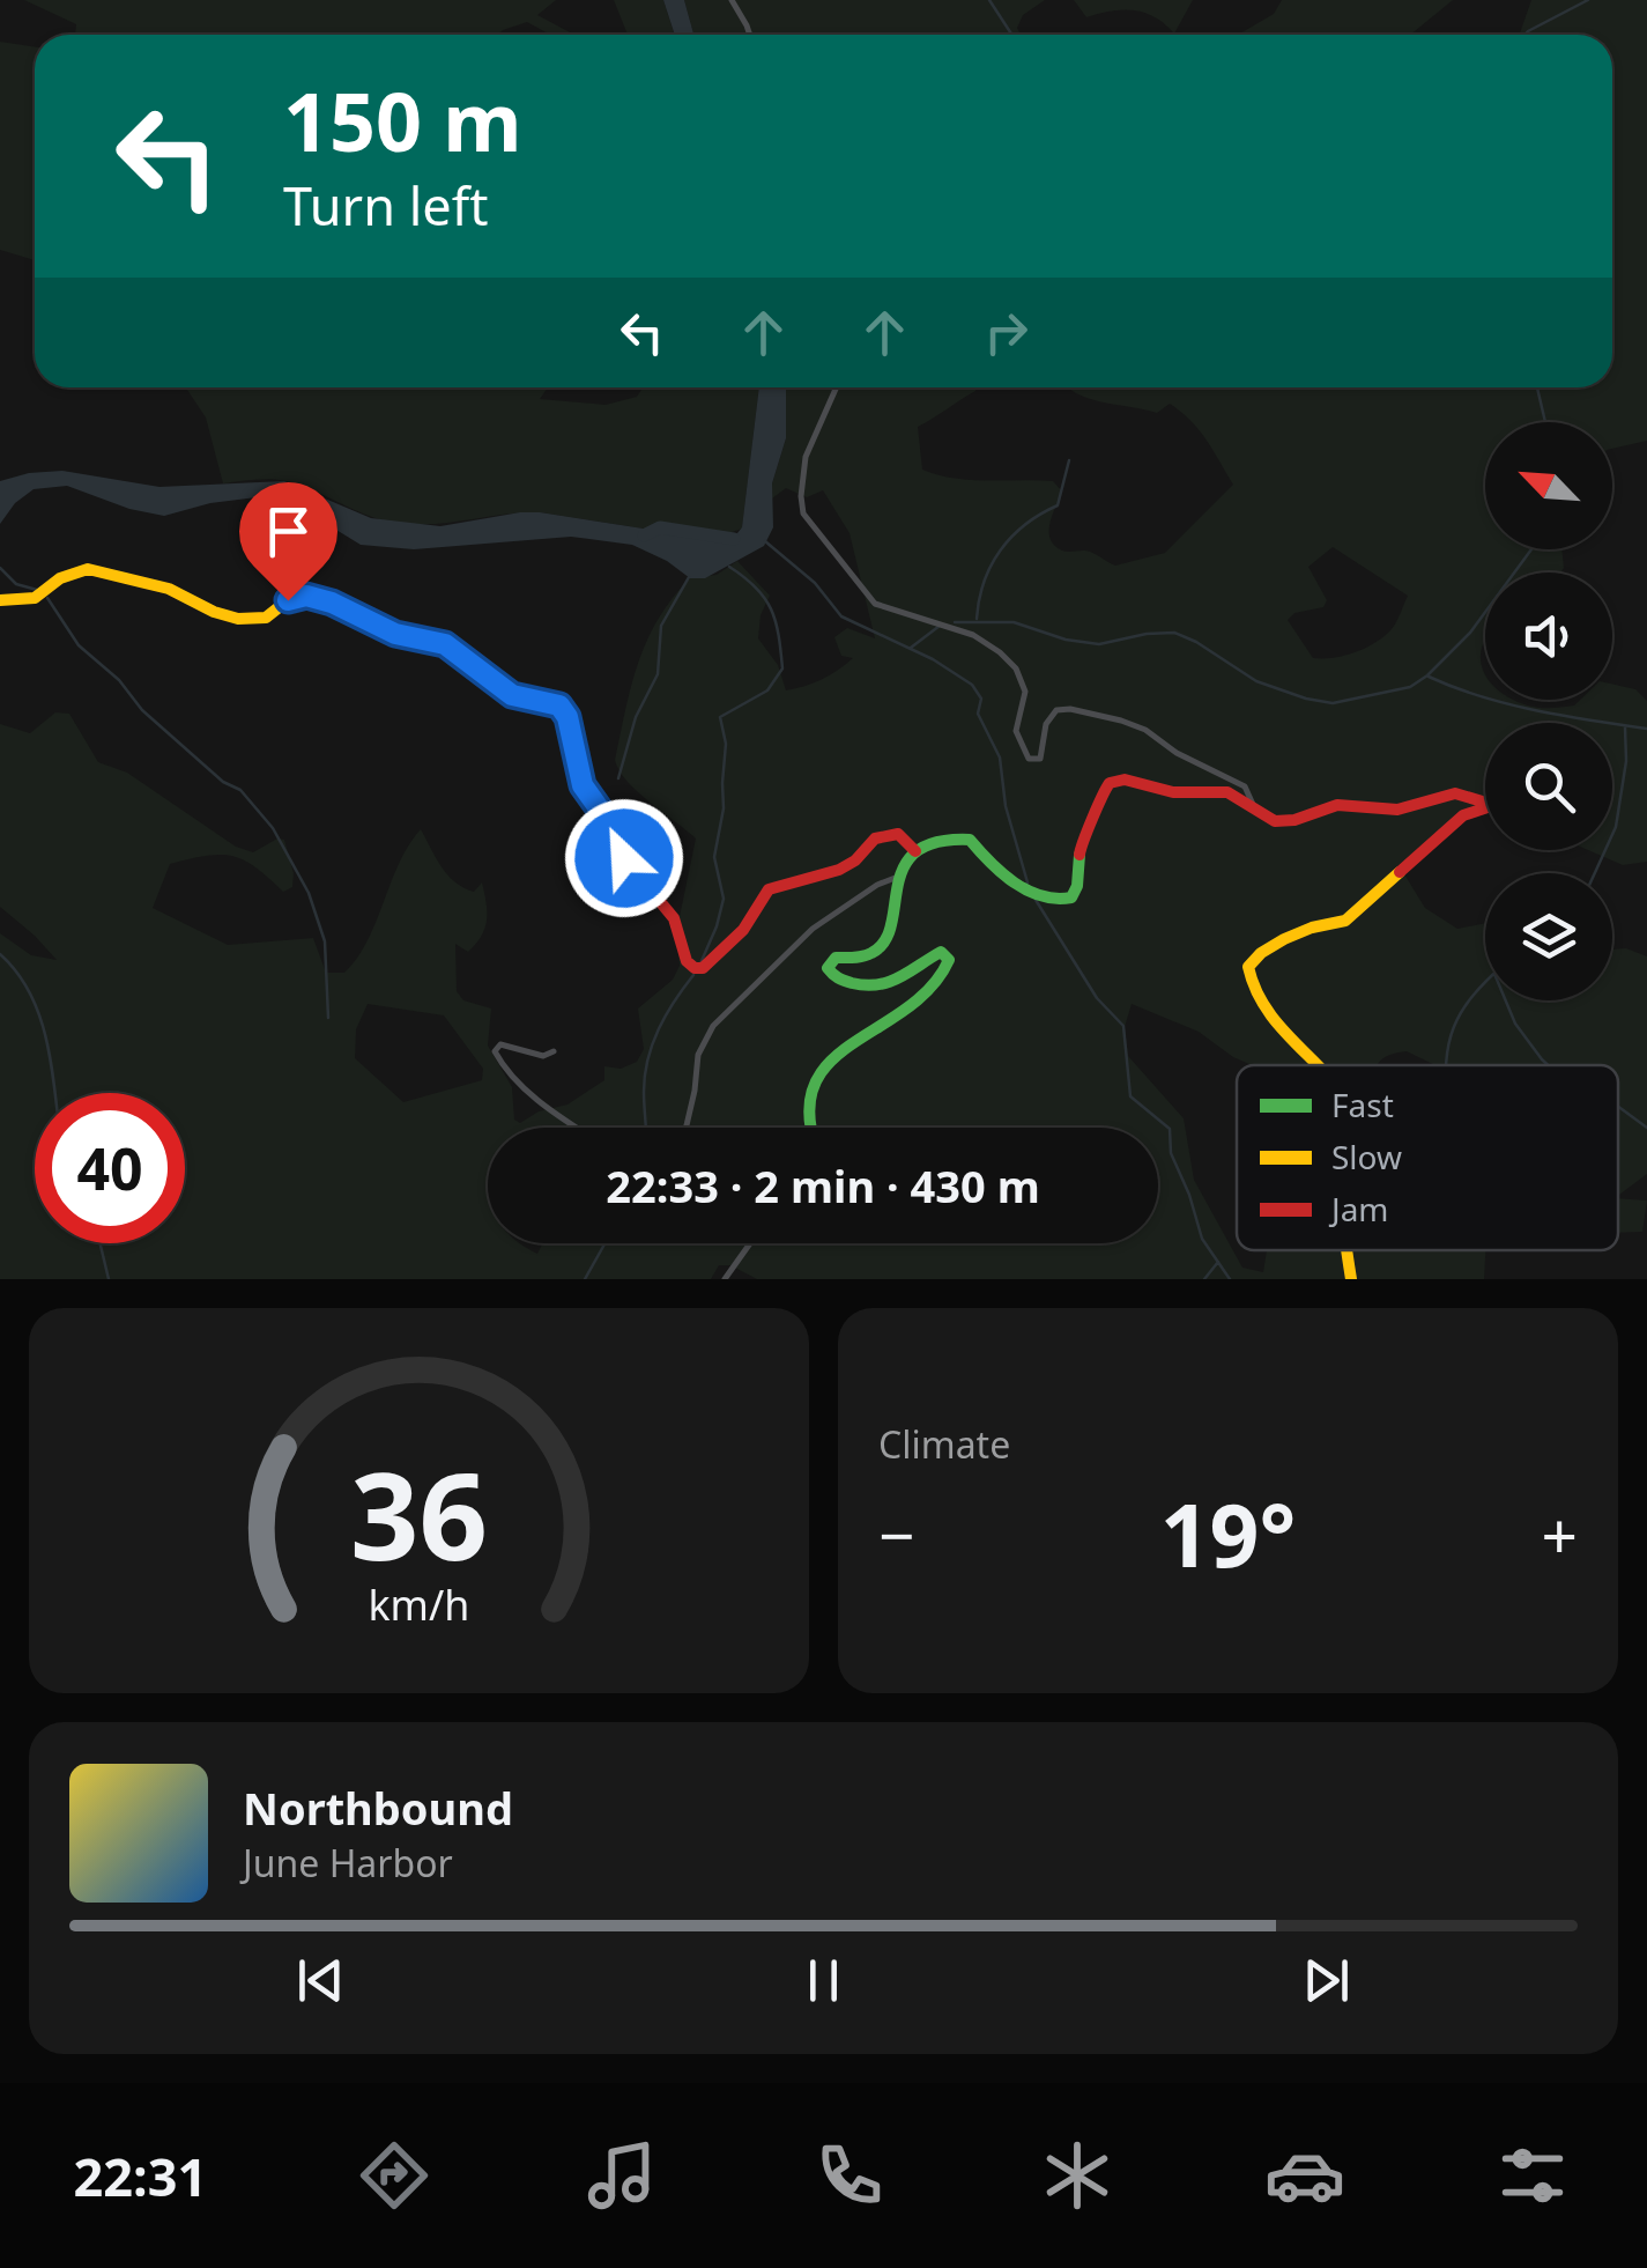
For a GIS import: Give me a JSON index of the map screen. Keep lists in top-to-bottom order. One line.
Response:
{"legend":["Fast","Slow","Jam"],"north":"top left","page":{"turn":["150 m","Turn left"],"limit":"40","trip":"22:33 · 2 min · 430 m","tile":"Climate","heat":["−","19°","+"],"song":["Northbound","June Harbor"],"tabs":"22:31","gauge":["36","km/h"]}}
